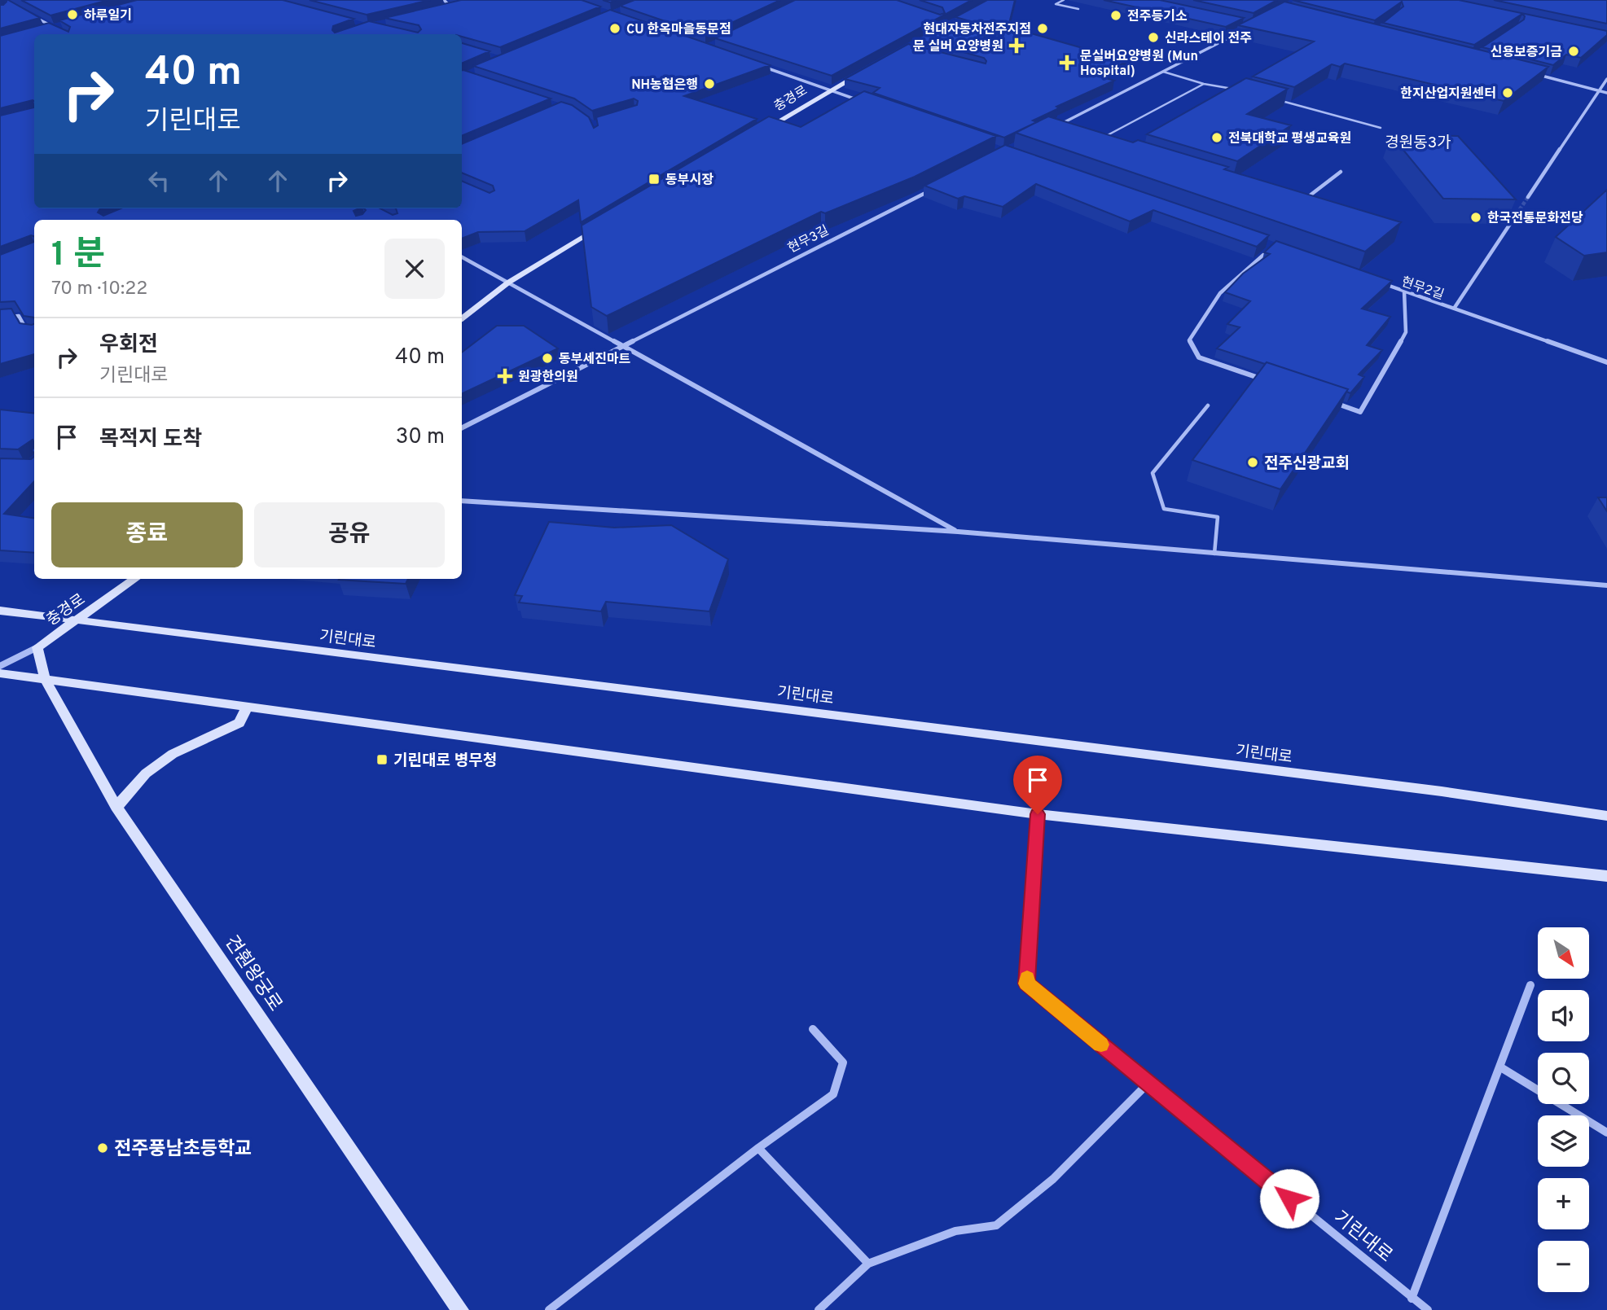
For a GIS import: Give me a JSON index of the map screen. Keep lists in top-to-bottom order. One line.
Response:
{"streets":{"street":["충경로","현무3길","현무2길","기린대로","견훤왕궁로"]},"crossings":[["충경로","기린대로"],["충경로","견훤왕궁로"]],"districts":["경원동3가"],"places":{"other":["하루일기","전주등기소","CU 한옥마을동문점","현대자동차전주지점","신라스테이 전주","신용보증기금","NH농협은행","한지산업지원센터","전북대학교 평생교육원","한국전통문화전당","동부세진마트","전주신광교회","전주풍남초등학교"],"health":["문 실버 요양병원","문실버요양병원 (Mun Hospital)","원광한의원"],"transit":["동부시장","기린대로 병무청"]},"north":"bottom right","page":{"turn":["40 m","기린대로"],"heading":["1 분","70 m · 10:22"],"list":[{"name":"우회전","note":"기린대로","value":"40 m"},{"name":"목적지 도착","value":"30 m"}],"buttons":["종료","공유"],"map_buttons":["+","−"]}}
